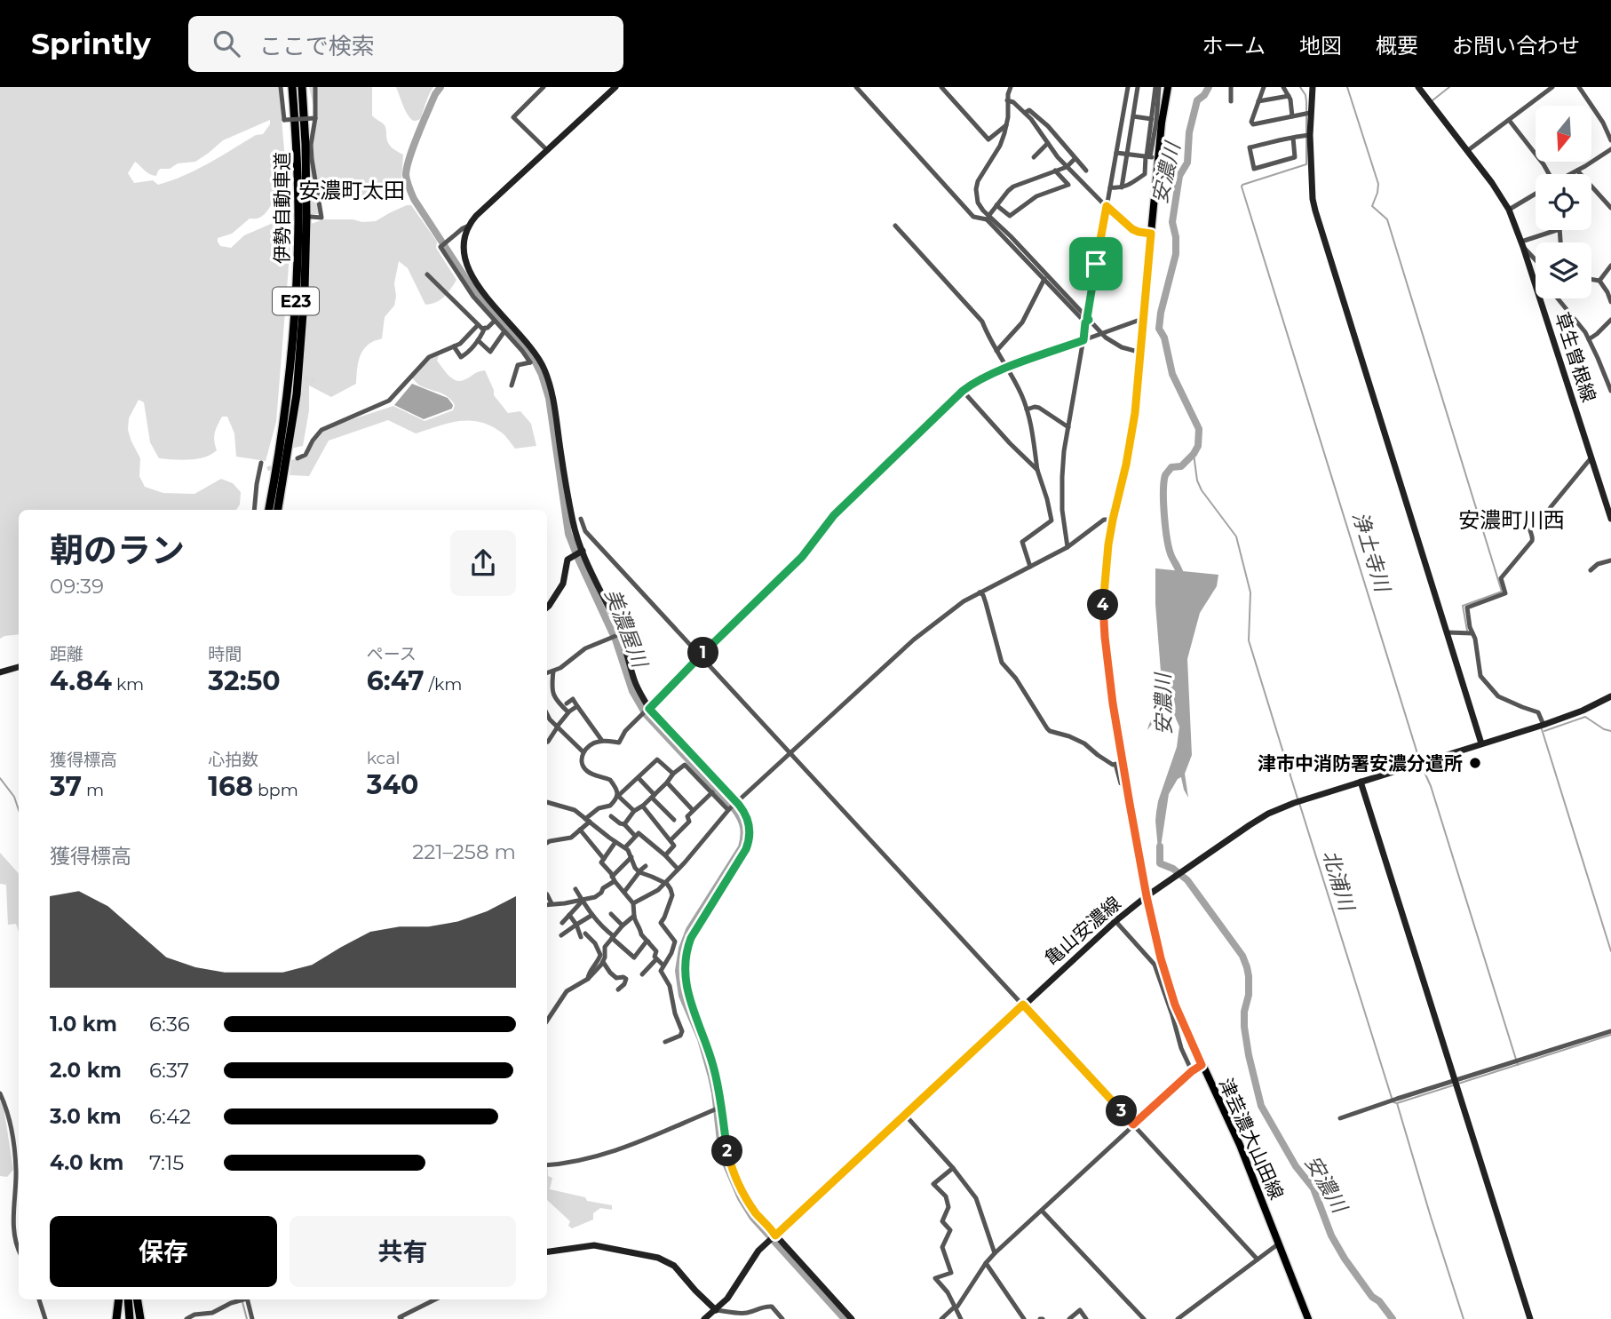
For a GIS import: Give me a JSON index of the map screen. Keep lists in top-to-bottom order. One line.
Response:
{"streets":{"highway":["伊勢自動車道","E23"],"main road":["津芸濃大山田線"],"street":["草生曽根線","亀山安濃線"]},"crossings":[["亀山安濃線","津芸濃大山田線"]],"districts":["安濃町太田","安濃町川西"],"water":["安濃川","浄土寺川","美濃屋川","北浦川"],"places":["津市中消防署安濃分遣所"],"north":"bottom","page":{"header":"Sprintly","search":"ここで検索","nav":["ホーム","地図","概要","お問い合わせ"],"heading":["朝のラン","09:39"],"pins":["4","1","3","2"],"stats":[["距離","4.84 km"],["時間","32:50"],["ペース","6:47 /km"],["獲得標高","37 m"],["心拍数","168 bpm"],["kcal","340"]],"chart":["獲得標高","221–258 m"],"list":[{"name":"1.0 km","note":"6:36"},{"name":"2.0 km","note":"6:37"},{"name":"3.0 km","note":"6:42"},{"name":"4.0 km","note":"7:15"}],"buttons":["保存","共有"]}}
